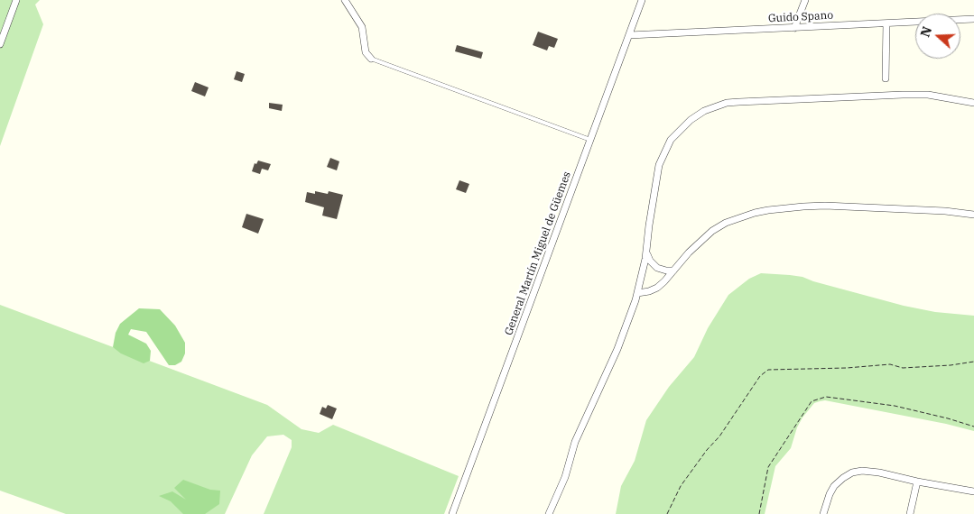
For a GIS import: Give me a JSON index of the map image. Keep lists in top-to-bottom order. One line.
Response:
{"streets":{"street":["Guido Spano","General Martín Miguel de Güemes"]},"crossings":[["Guido Spano","General Martín Miguel de Güemes"]],"north":"left"}
